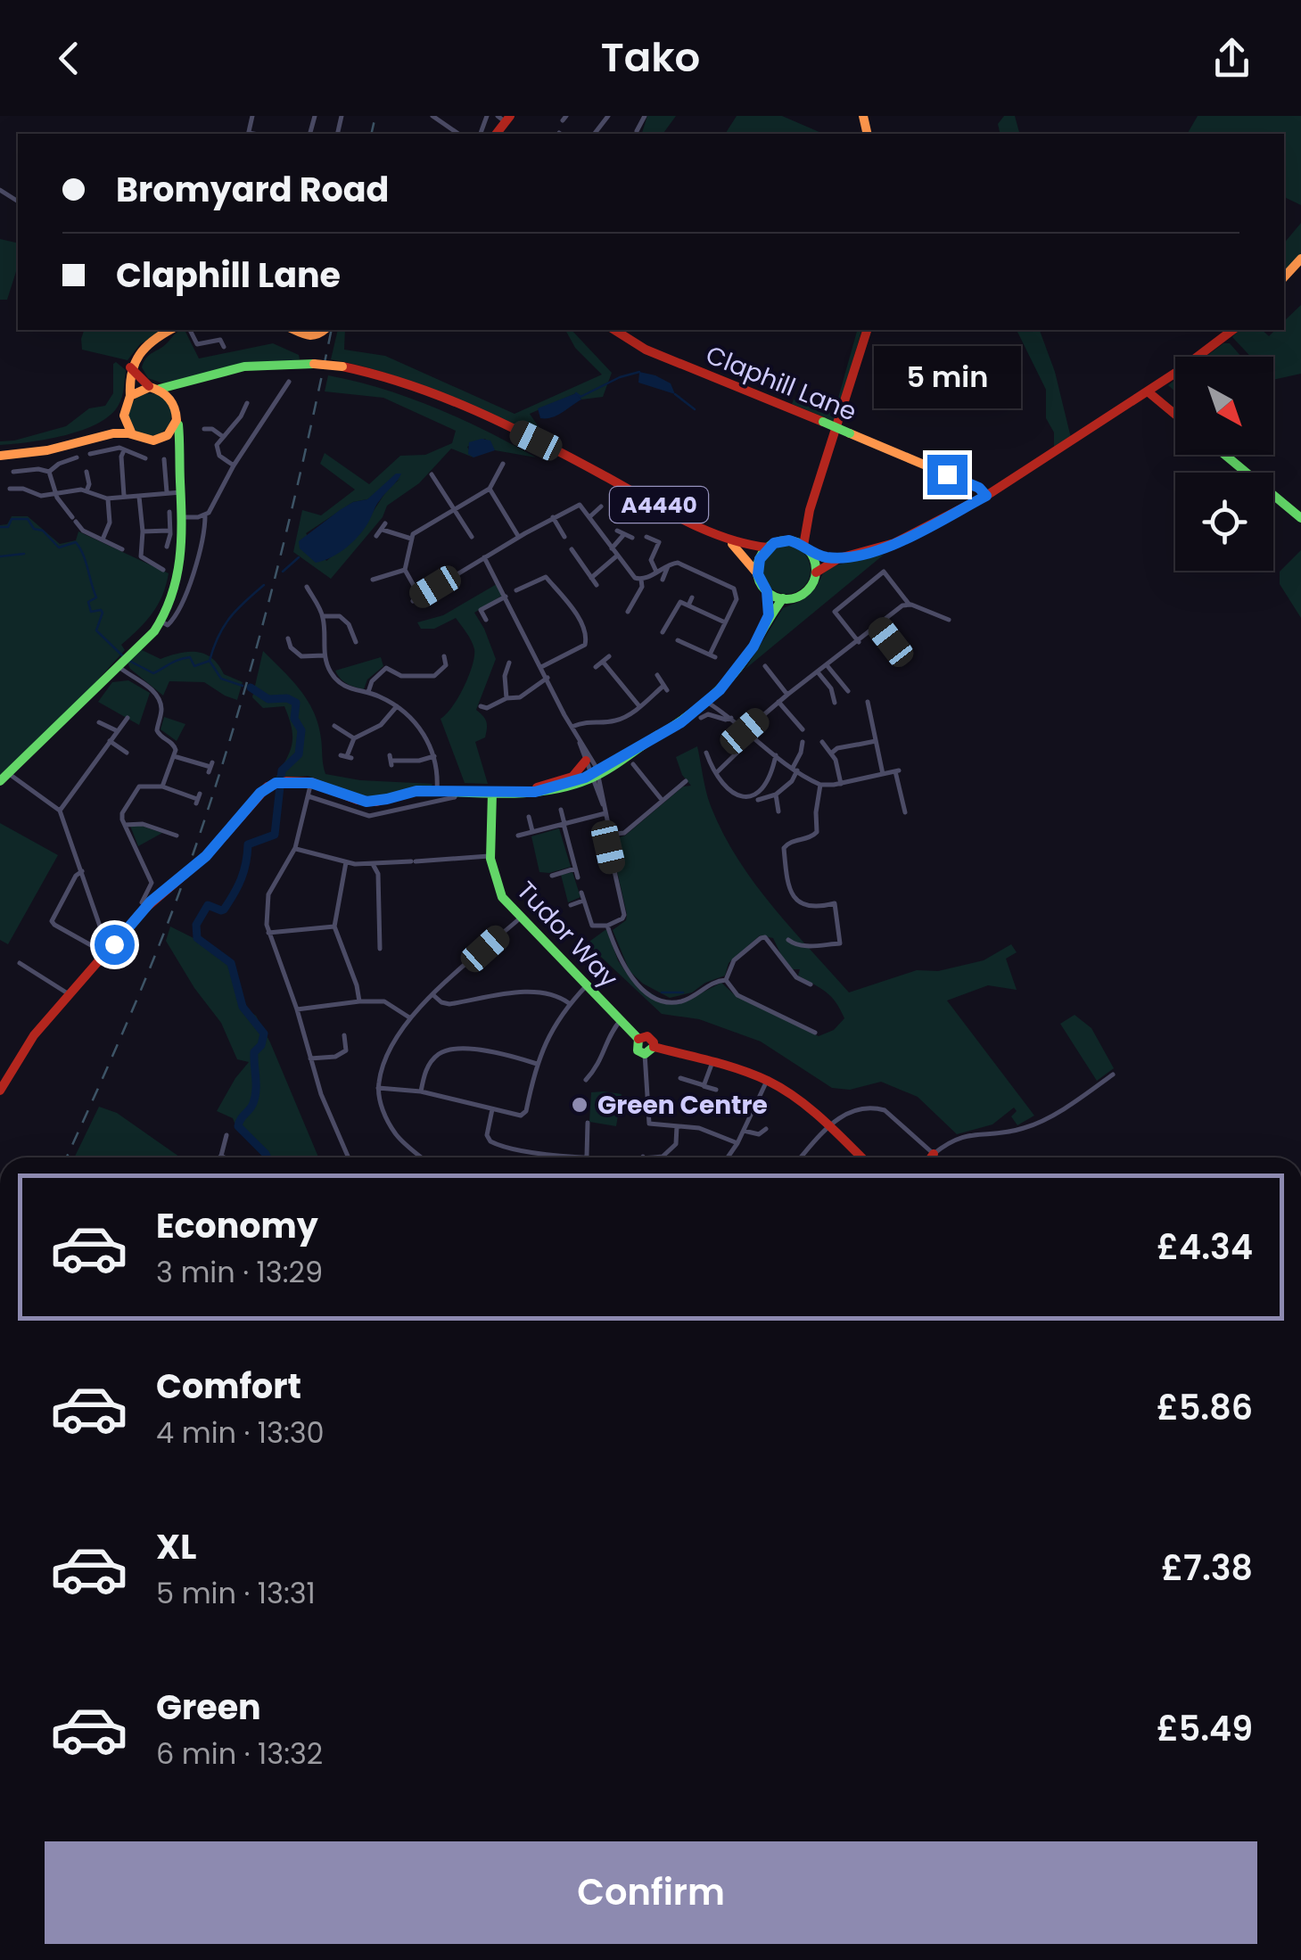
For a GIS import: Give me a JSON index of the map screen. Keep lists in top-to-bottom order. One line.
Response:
{"streets":{"main road":["Claphill Lane","A4440","Tudor Way"]},"places":["Green Centre"],"north":"bottom right","page":{"header":"Tako","banner":["Bromyard Road","Claphill Lane"],"bubble":"5 min","list":[{"name":"Economy","note":"3 min · 13:29","value":"£4.34"},{"name":"Comfort","note":"4 min · 13:30","value":"£5.86"},{"name":"XL","note":"5 min · 13:31","value":"£7.38"},{"name":"Green","note":"6 min · 13:32","value":"£5.49"}],"buttons":"Confirm"}}
